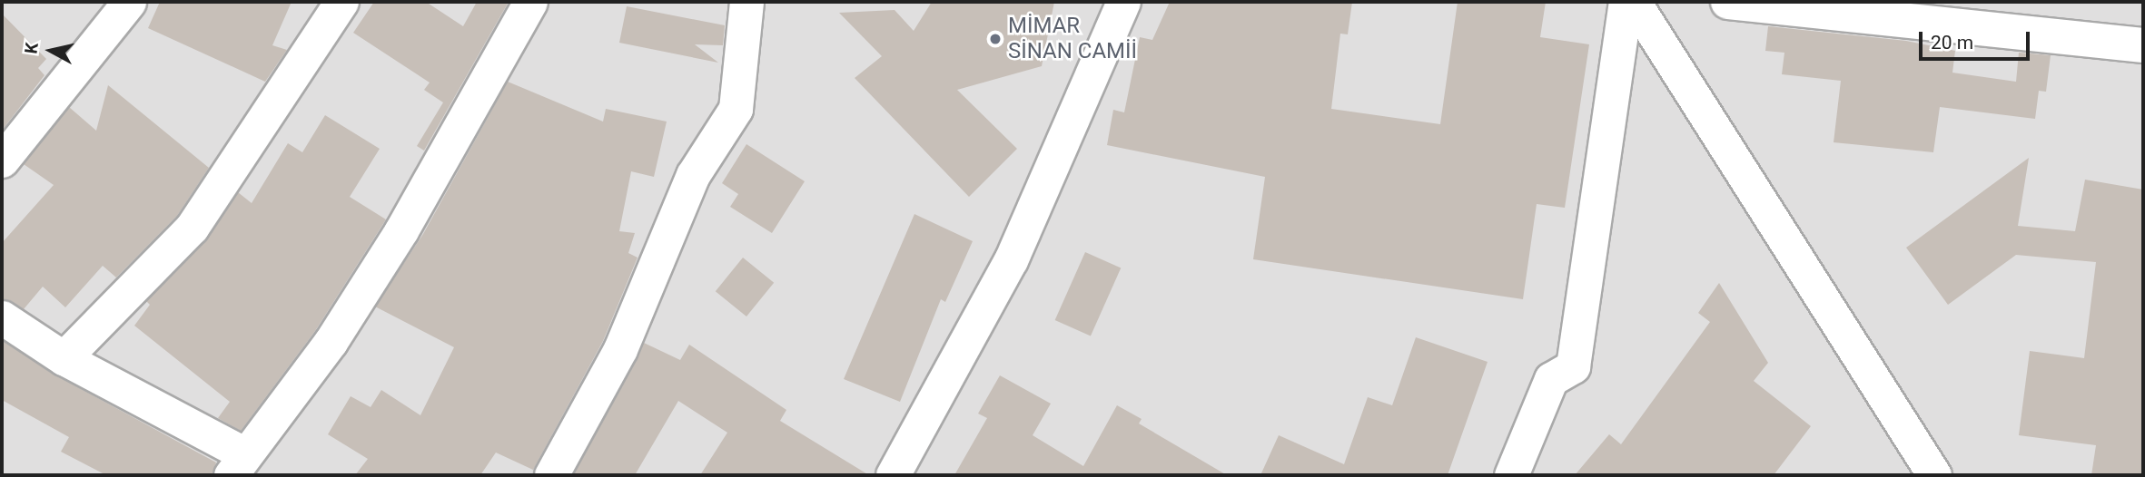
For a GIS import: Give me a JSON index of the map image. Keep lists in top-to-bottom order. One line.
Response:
{"places":["MİMAR SİNAN CAMİİ"],"scale_bar":"20 m","north":"left"}
